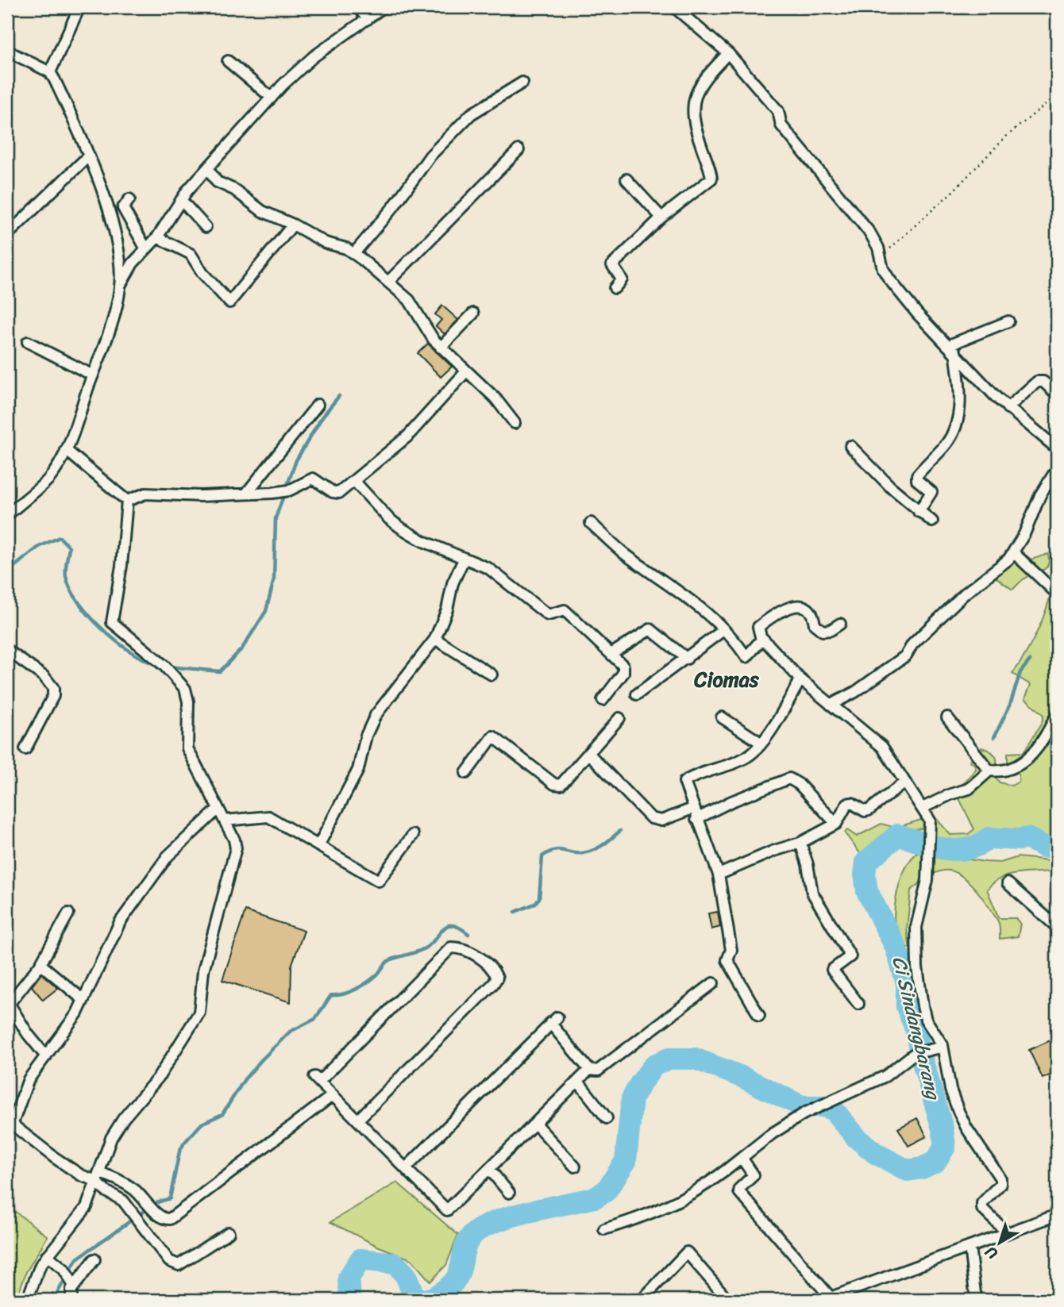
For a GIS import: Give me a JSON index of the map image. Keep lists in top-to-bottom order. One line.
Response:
{"districts":["Ciomas"],"water":["Ci Sindangbarang"],"north":"bottom left"}
